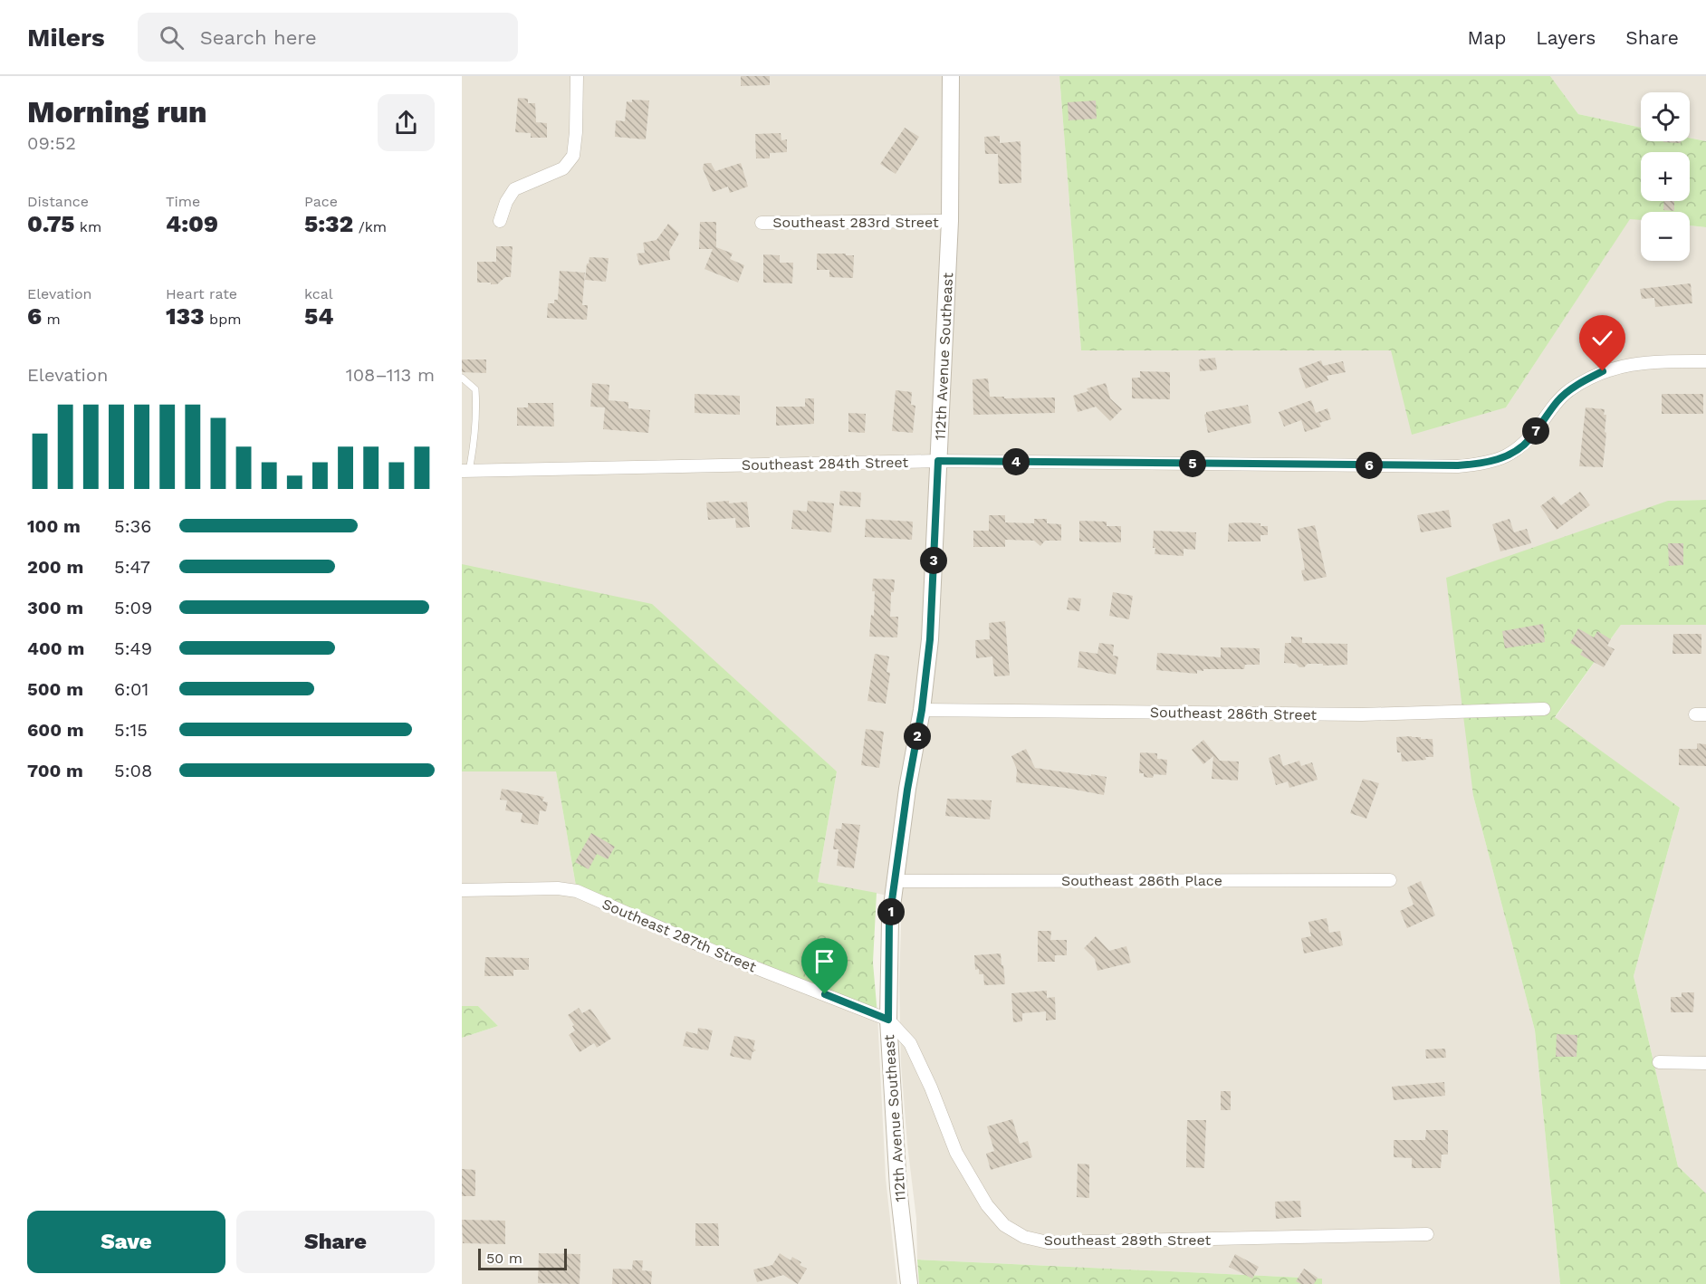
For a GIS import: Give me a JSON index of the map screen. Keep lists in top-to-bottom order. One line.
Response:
{"streets":{"street":["Southeast 283rd Street","112th Avenue Southeast","Southeast 284th Street","Southeast 286th Street","Southeast 286th Place","Southeast 287th Street","Southeast 289th Street"]},"crossings":[["Southeast 283rd Street","112th Avenue Southeast"],["112th Avenue Southeast","Southeast 284th Street"],["112th Avenue Southeast","Southeast 286th Street"],["112th Avenue Southeast","Southeast 286th Place"],["112th Avenue Southeast","Southeast 287th Street"],["112th Avenue Southeast","Southeast 289th Street"],["Southeast 287th Street","Southeast 289th Street"]],"scale_bar":"50 m","page":{"header":"Milers","search":"Search here","nav":["Map","Layers","Share"],"heading":["Morning run","09:52"],"map_buttons":["+","−"],"stats":[["Distance","0.75 km"],["Time","4:09"],["Pace","5:32 /km"],["Elevation","6 m"],["Heart rate","133 bpm"],["kcal","54"]],"chart":["Elevation","108–113 m"],"pins":["7","4","5","6","3","2","1"],"list":[{"name":"100 m","note":"5:36"},{"name":"200 m","note":"5:47"},{"name":"300 m","note":"5:09"},{"name":"400 m","note":"5:49"},{"name":"500 m","note":"6:01"},{"name":"600 m","note":"5:15"},{"name":"700 m","note":"5:08"}],"buttons":["Save","Share"],"scale":"50 m"}}
